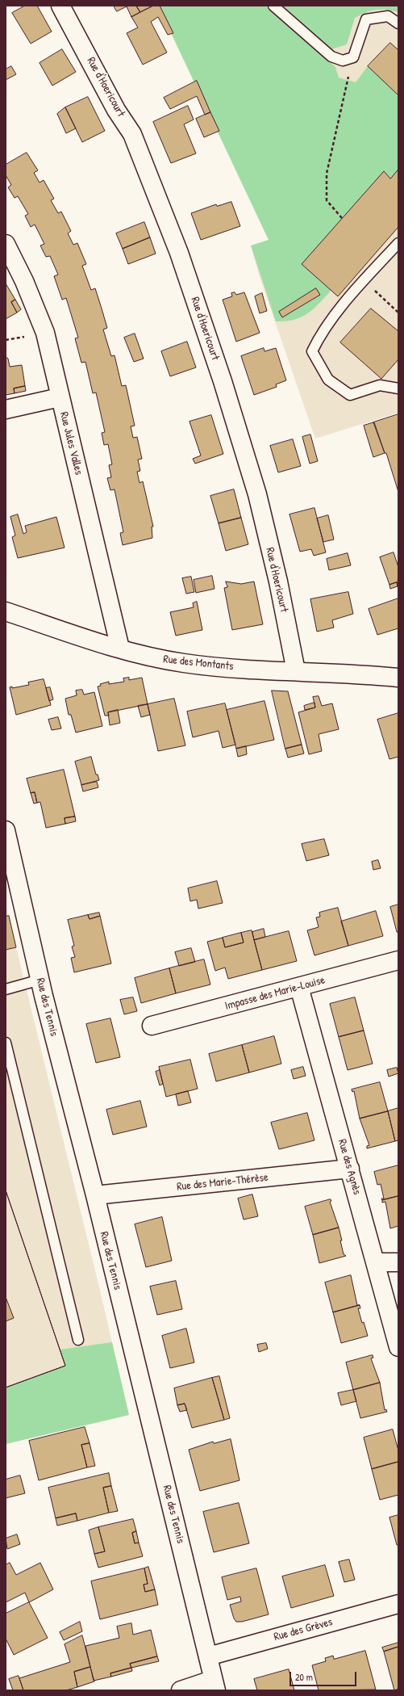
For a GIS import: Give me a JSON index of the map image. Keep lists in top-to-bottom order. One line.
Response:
{"streets":{"street":["Rue d'Hoericourt","Rue Jules Valles","Rue des Montants","Impasse des Marie-Louise","Rue des Tennis","Rue des Agnès","Rue des Marie-Thérèse","Rue des Grèves"]},"crossings":[["Rue d'Hoericourt","Rue des Montants"],["Rue Jules Valles","Rue des Montants"],["Impasse des Marie-Louise","Rue des Agnès"],["Rue des Tennis","Rue des Marie-Thérèse"],["Rue des Tennis","Rue des Grèves"],["Rue des Agnès","Rue des Marie-Thérèse"]],"scale_bar":"20 m"}
